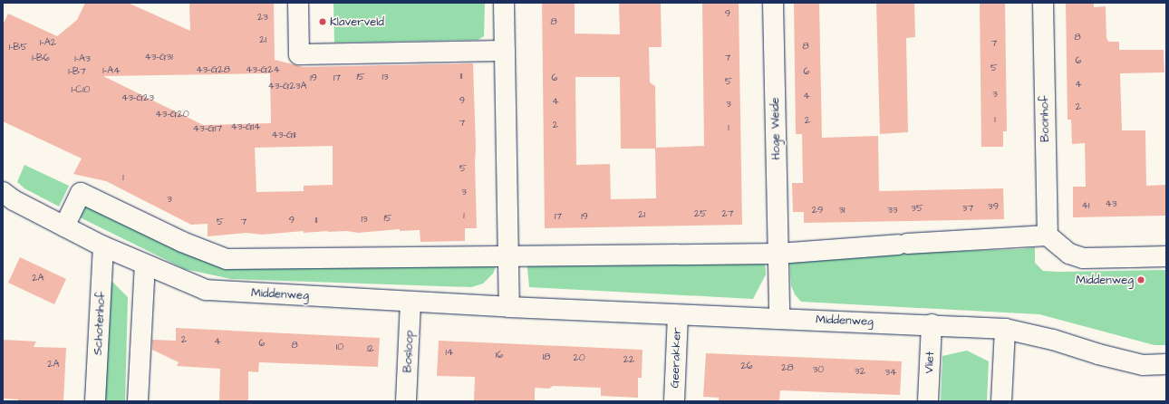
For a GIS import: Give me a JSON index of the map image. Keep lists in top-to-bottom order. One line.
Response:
{"streets":{"street":["Boonhof","Hoge Weide","Middenweg","Schotenhof","Bosloop","Geerakker","Vliet"]},"crossings":[["Middenweg","Schotenhof"],["Middenweg","Bosloop"],["Middenweg","Geerakker"],["Middenweg","Vliet"]],"places":["Klaverveld","Middenweg"],"house_numbers":["9","23","8","8","21","1-A2","7","8","1-B5","43-G31","1-B6","7","1-A3","6","5","43-G28","43-G24","1-A4","1-B7","6","11","15","13","19","17","6","5","4","43-G23A","1-C10","3","4","43-G23","9","4","3","2","43-G20","1","2","7","2","43-G14","1","43-G17","43-G11","5","1","3","3","43","41","39","35","37","29","31","33","25","27","21","1","17","19","15","13","9","11","5","7","2A","2","4","6","8","10","12","14","16","18","20","22","2A","26","28","30","32","34"]}
